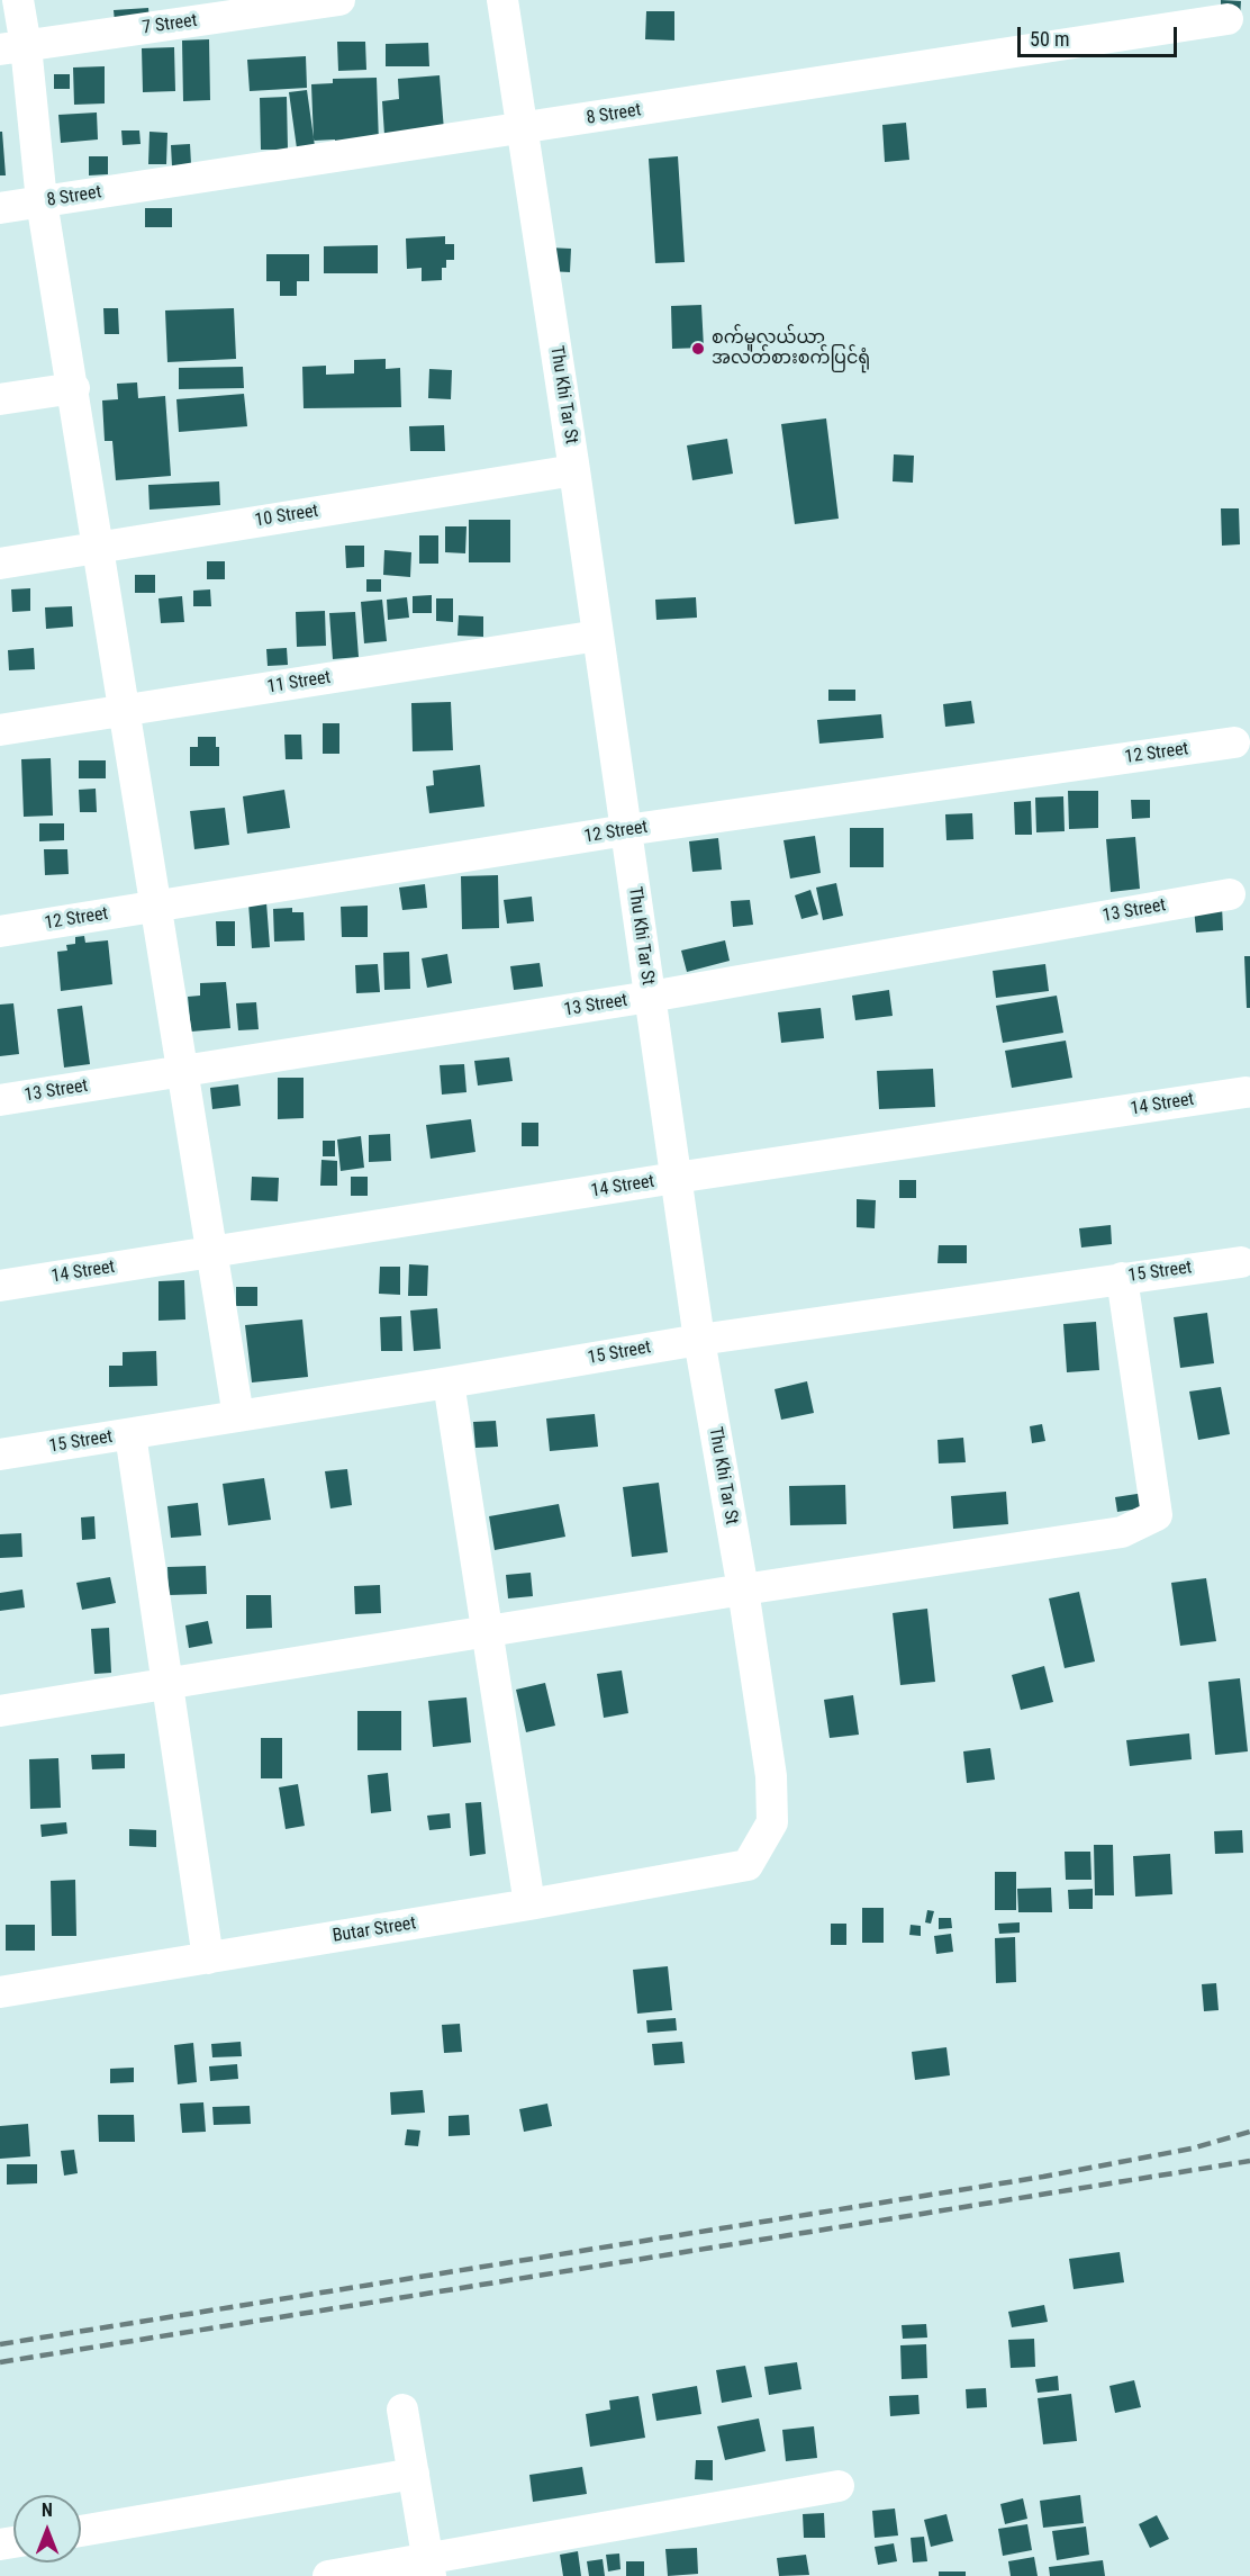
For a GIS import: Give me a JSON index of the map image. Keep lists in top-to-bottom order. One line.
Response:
{"streets":{"street":["7 Street","8 Street","Thu Khi Tar St","10 Street","11 Street","12 Street","13 Street","14 Street","15 Street","Butar Street"]},"crossings":[["8 Street","Thu Khi Tar St"],["Thu Khi Tar St","10 Street"],["Thu Khi Tar St","11 Street"],["Thu Khi Tar St","12 Street"],["Thu Khi Tar St","13 Street"],["Thu Khi Tar St","14 Street"],["Thu Khi Tar St","15 Street"],["Thu Khi Tar St","Butar Street"]],"places":["စက်မှုလယ်ယာ အလတ်စားစက်ပြင်ရုံ"],"scale_bar":"50 m","north":"top"}
